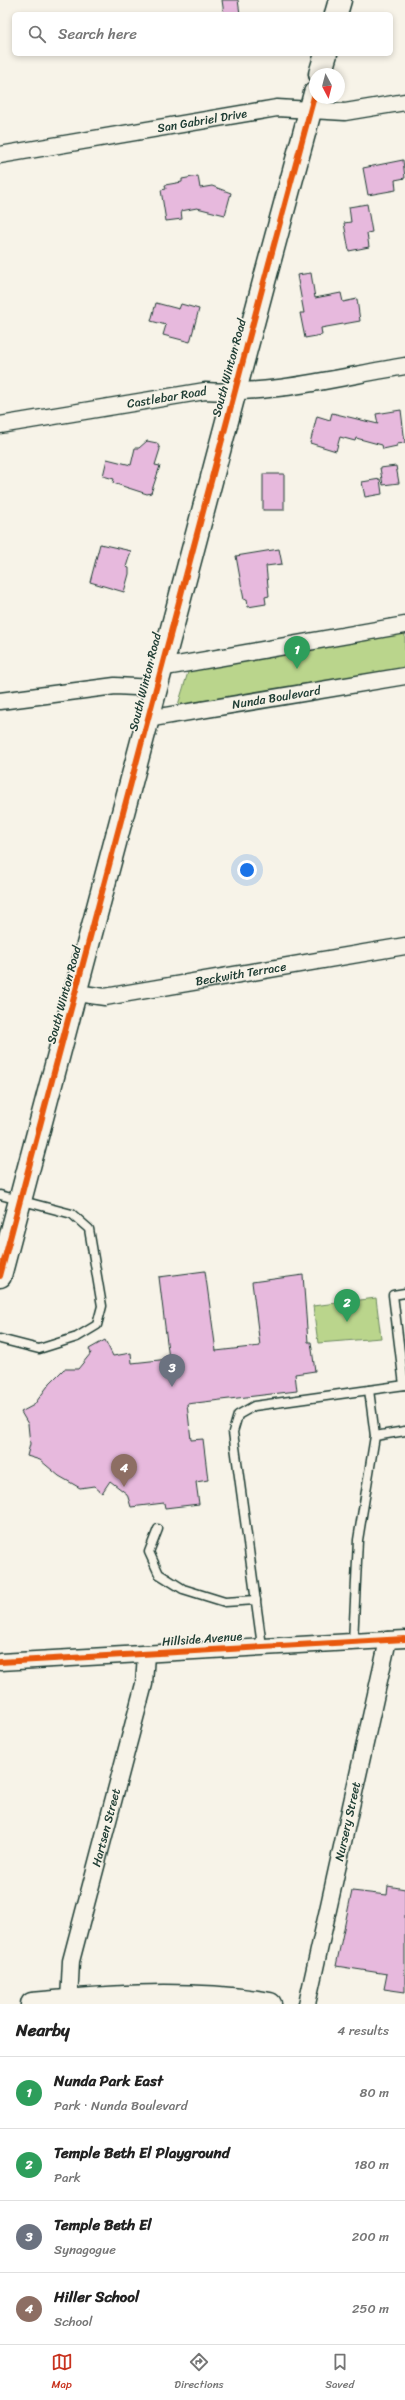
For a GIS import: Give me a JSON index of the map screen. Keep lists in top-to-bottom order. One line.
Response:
{"streets":{"main road":["South Winton Road"],"street":["San Gabriel Drive","Castlebar Road","Nunda Boulevard","Beckwith Terrace","Hillside Avenue","Nursery Street","Hartsen Street"]},"crossings":[["South Winton Road","Castlebar Road"],["South Winton Road","Nunda Boulevard"],["South Winton Road","Beckwith Terrace"],["Hillside Avenue","Nursery Street"],["Hillside Avenue","Hartsen Street"]],"north":"bottom","page":{"search":"Search here","pins":["1","2","3","4"],"heading":["Nearby","4 results"],"list":[{"mark":"1","name":"Nunda Park East","note":"Park · Nunda Boulevard","value":"80 m"},{"mark":"2","name":"Temple Beth El Playground","note":"Park","value":"180 m"},{"mark":"3","name":"Temple Beth El","note":"Synagogue","value":"200 m"},{"mark":"4","name":"Hiller School","note":"School","value":"250 m"}],"nav":["Map","Directions","Saved"]}}
